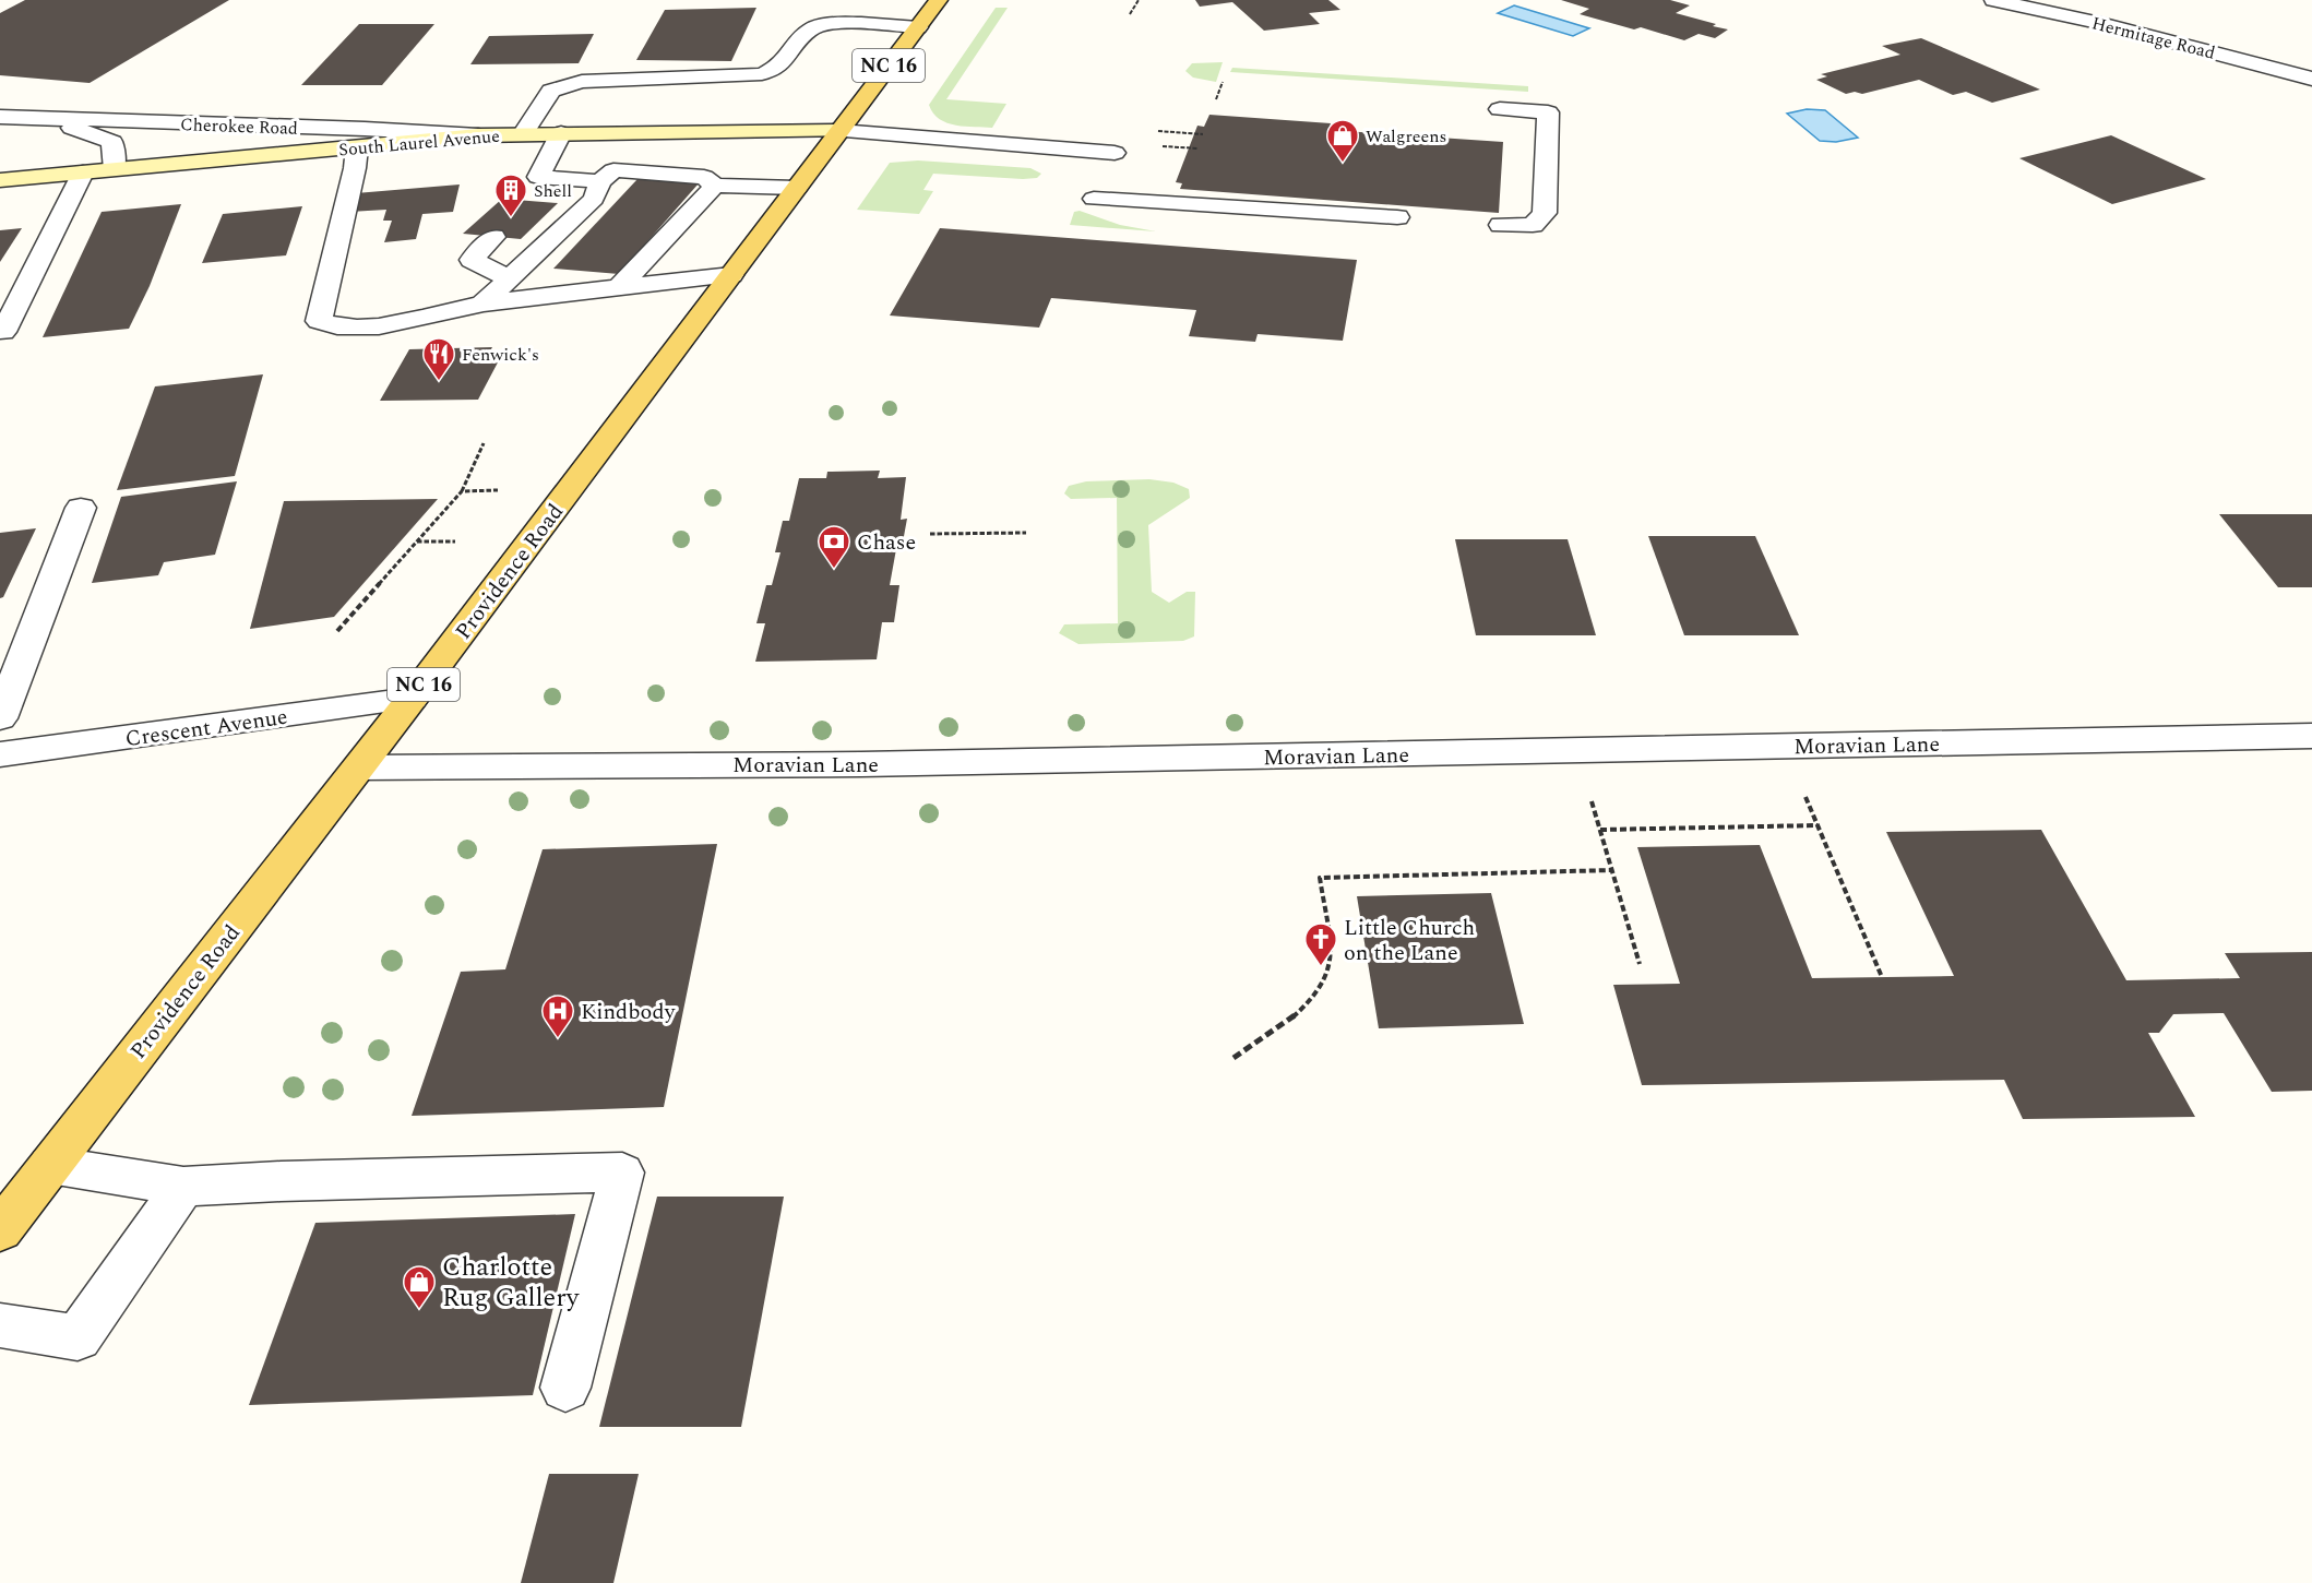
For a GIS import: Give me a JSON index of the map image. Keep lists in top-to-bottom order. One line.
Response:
{"streets":{"main road":["NC 16","Providence Road"],"street":["Hermitage Road","Cherokee Road","South Laurel Avenue","Crescent Avenue","Moravian Lane"]},"crossings":[["Cherokee Road","South Laurel Avenue"],["South Laurel Avenue","Providence Road"],["Providence Road","Crescent Avenue"],["Providence Road","Moravian Lane"]],"places":{"shop":["Walgreens","Charlotte Rug Gallery"],"building":["Shell"],"restaurant":["Fenwick's"],"bank":["Chase"],"church":["Little Church on the Lane"],"hospital":["Kindbody"]}}
